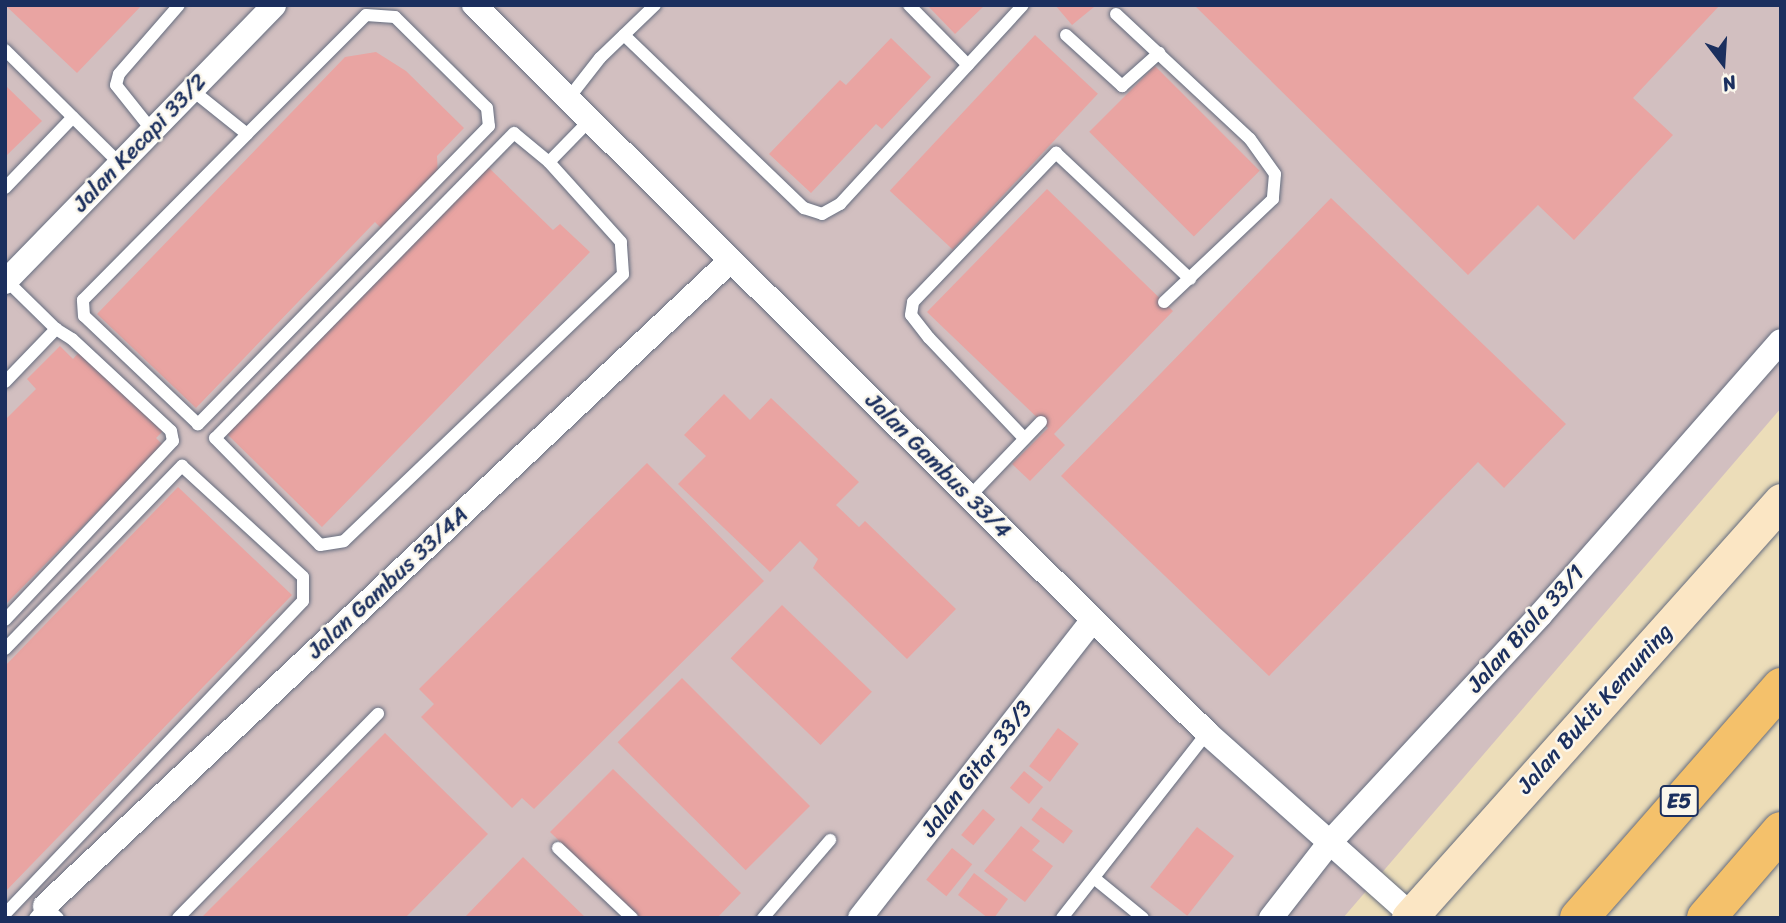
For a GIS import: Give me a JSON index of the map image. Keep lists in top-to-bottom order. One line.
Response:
{"streets":{"highway":["E5"],"main road":["Jalan Bukit Kemuning"],"street":["Jalan Kecapi 33/2","Jalan Gambus 33/4","Jalan Gambus 33/4A","Jalan Biola 33/1","Jalan Gitar 33/3"]},"crossings":[["Jalan Gambus 33/4","Jalan Gambus 33/4A"],["Jalan Gambus 33/4","Jalan Biola 33/1"],["Jalan Gambus 33/4","Jalan Bukit Kemuning"],["Jalan Gambus 33/4","Jalan Gitar 33/3"]],"north":"bottom"}
